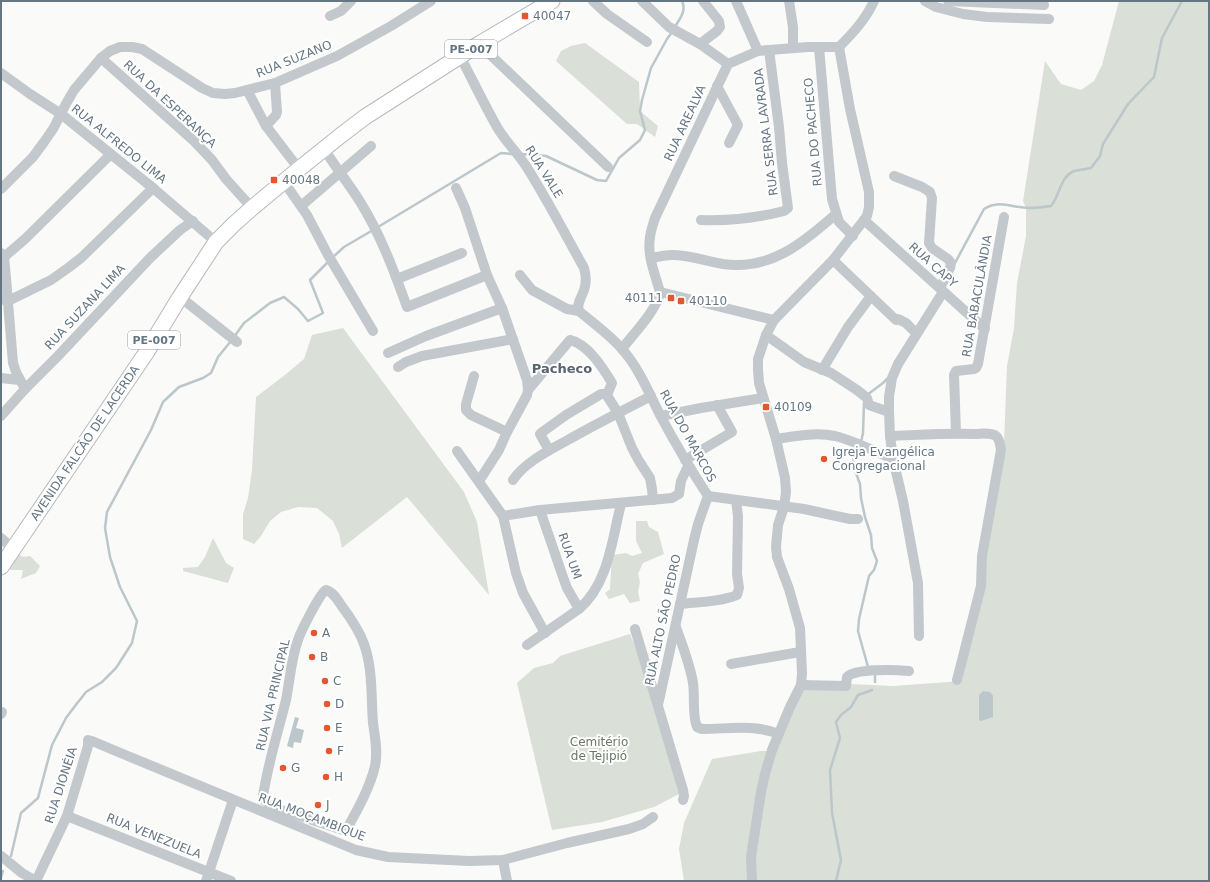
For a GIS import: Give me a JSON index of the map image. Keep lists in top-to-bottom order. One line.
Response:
{"streets":{"main road":["PE-007","AVENIDA FALCÃO DE LACERDA"],"street":["RUA SUZANO","RUA DA ESPERANÇA","RUA AREALVA","RUA SERRA LAVRADA","RUA DO PACHECO","RUA ALFREDO LIMA","RUA VALE","RUA CAPY","RUA BABACULÂNDIA","RUA SUZANA LIMA","RUA DO MARCOS","RUA UM","RUA ALTO SÃO PEDRO","RUA VIA PRINCIPAL","RUA DIONÉIA","RUA MOÇAMBIQUE","RUA VENEZUELA"]},"crossings":[["PE-007","AVENIDA FALCÃO DE LACERDA"],["RUA SUZANO","RUA DA ESPERANÇA"],["RUA DA ESPERANÇA","AVENIDA FALCÃO DE LACERDA"],["RUA ALFREDO LIMA","RUA SUZANA LIMA"],["RUA ALFREDO LIMA","AVENIDA FALCÃO DE LACERDA"],["RUA VALE","AVENIDA FALCÃO DE LACERDA"],["RUA CAPY","RUA BABACULÂNDIA"],["RUA DO MARCOS","RUA ALTO SÃO PEDRO"],["RUA DIONÉIA","RUA MOÇAMBIQUE"],["RUA DIONÉIA","RUA VENEZUELA"]],"districts":["Pacheco"],"parks":["Cemitério de Tejipió"],"places":{"transit":["40047","40048","40111","40110","40109"],"other":["Igreja Evangélica Congregacional","A","B","C","D","E","F","G","H","J"]}}
